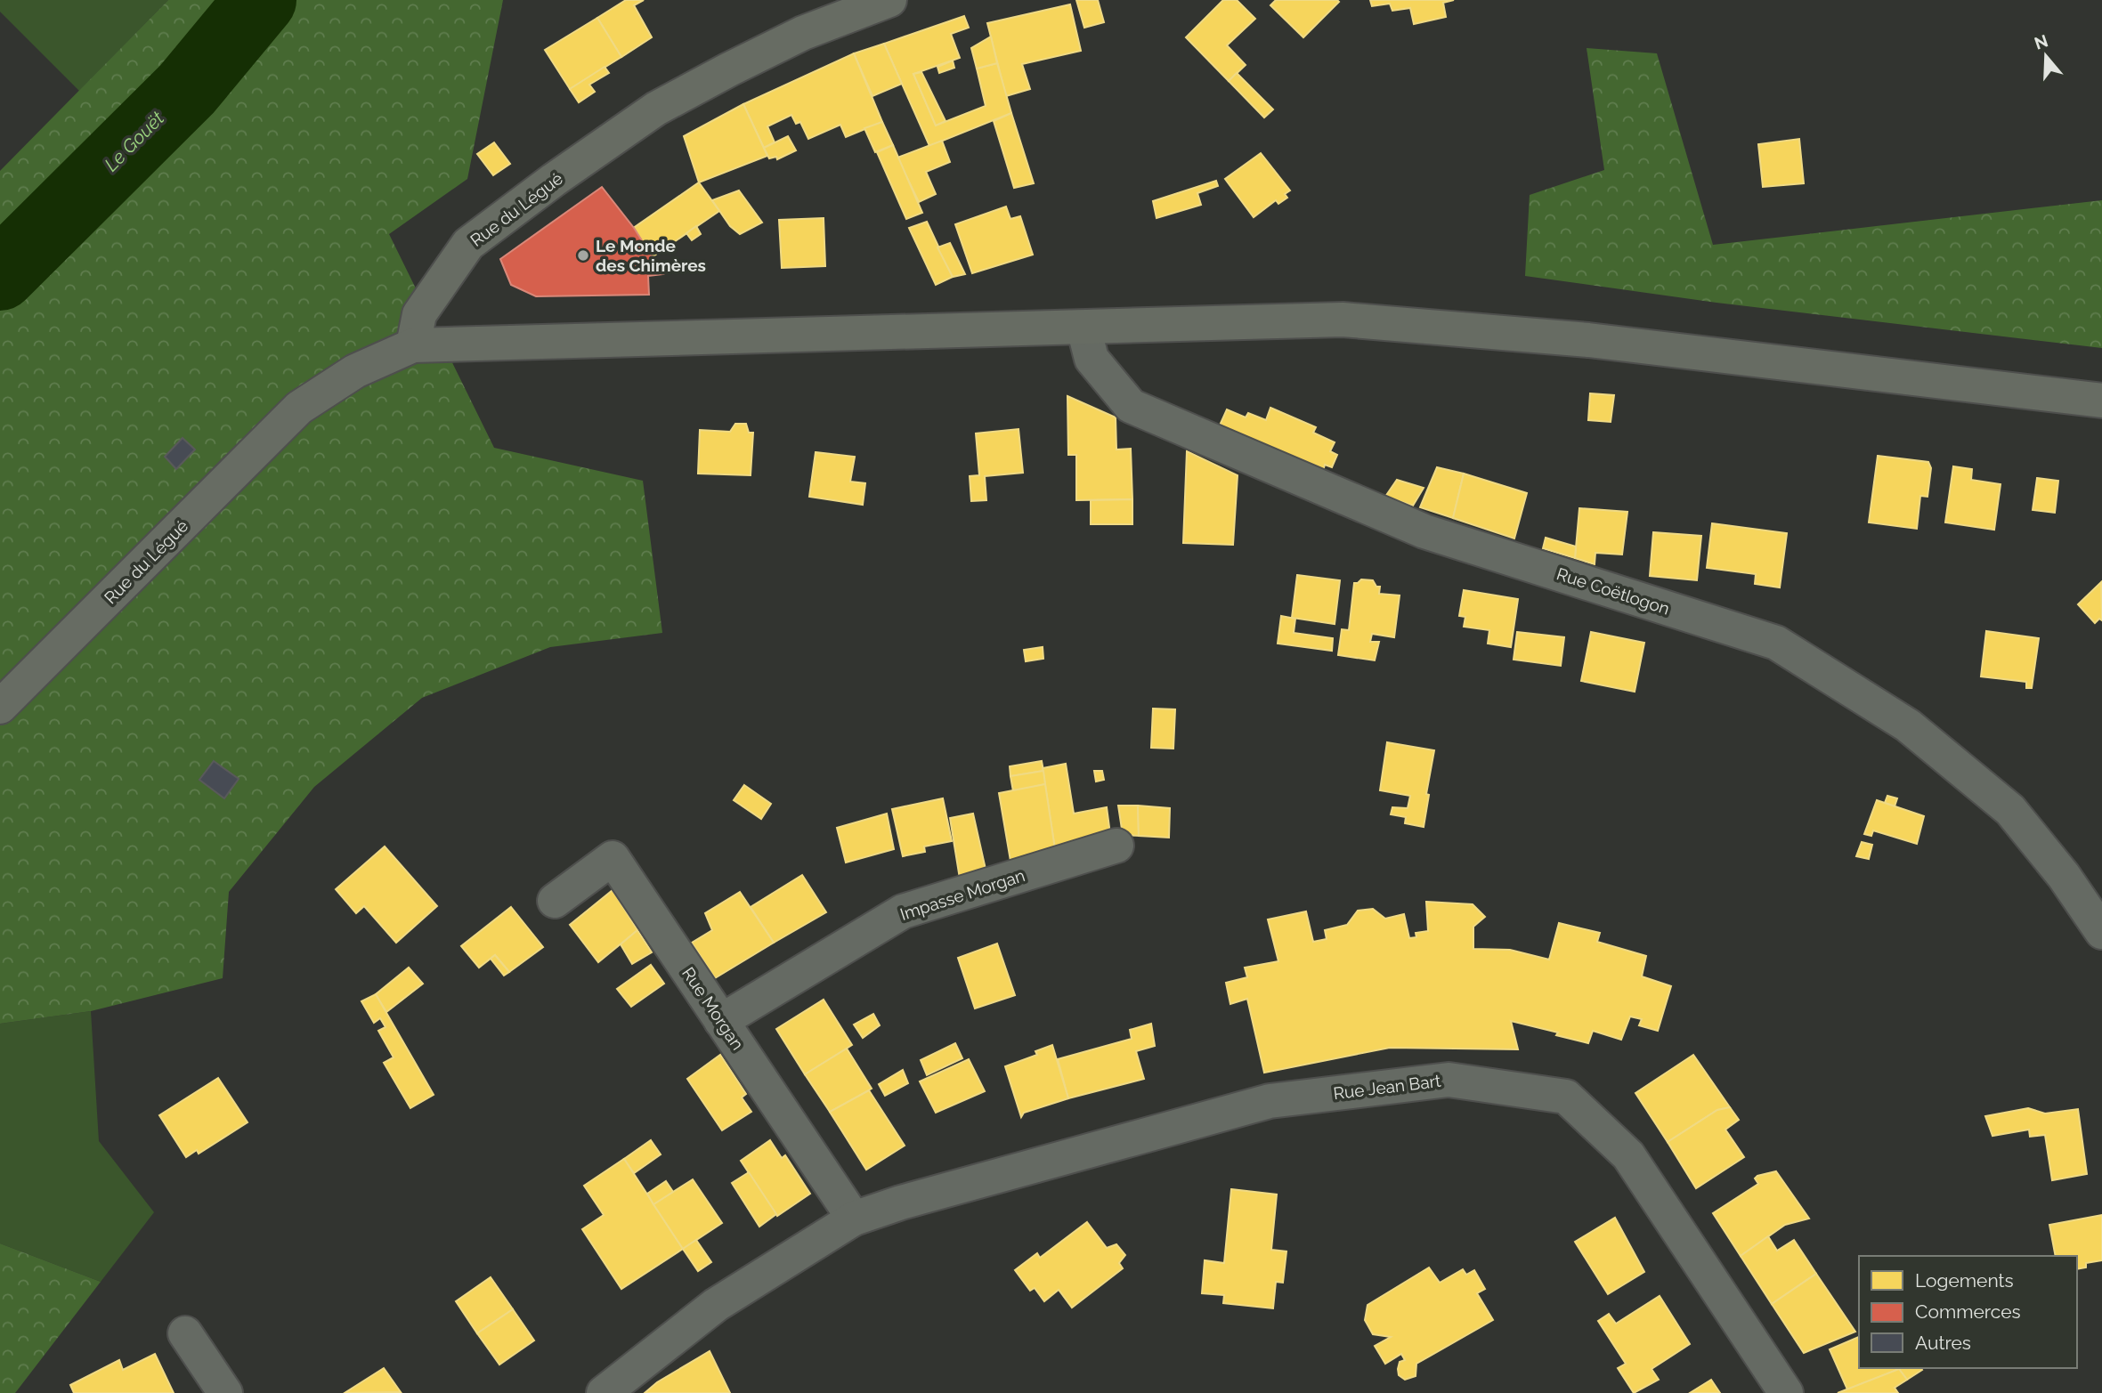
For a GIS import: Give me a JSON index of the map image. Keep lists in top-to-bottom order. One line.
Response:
{"streets":{"main road":["Rue du Légué"],"street":["Rue Coëtlogon","Impasse Morgan","Rue Morgan","Rue Jean Bart"]},"crossings":[["Impasse Morgan","Rue Morgan"],["Rue Morgan","Rue Jean Bart"]],"water":["Le Gouët"],"places":["Le Monde des Chimères"],"legend":["Logements","Commerces","Autres"],"north":"top"}
